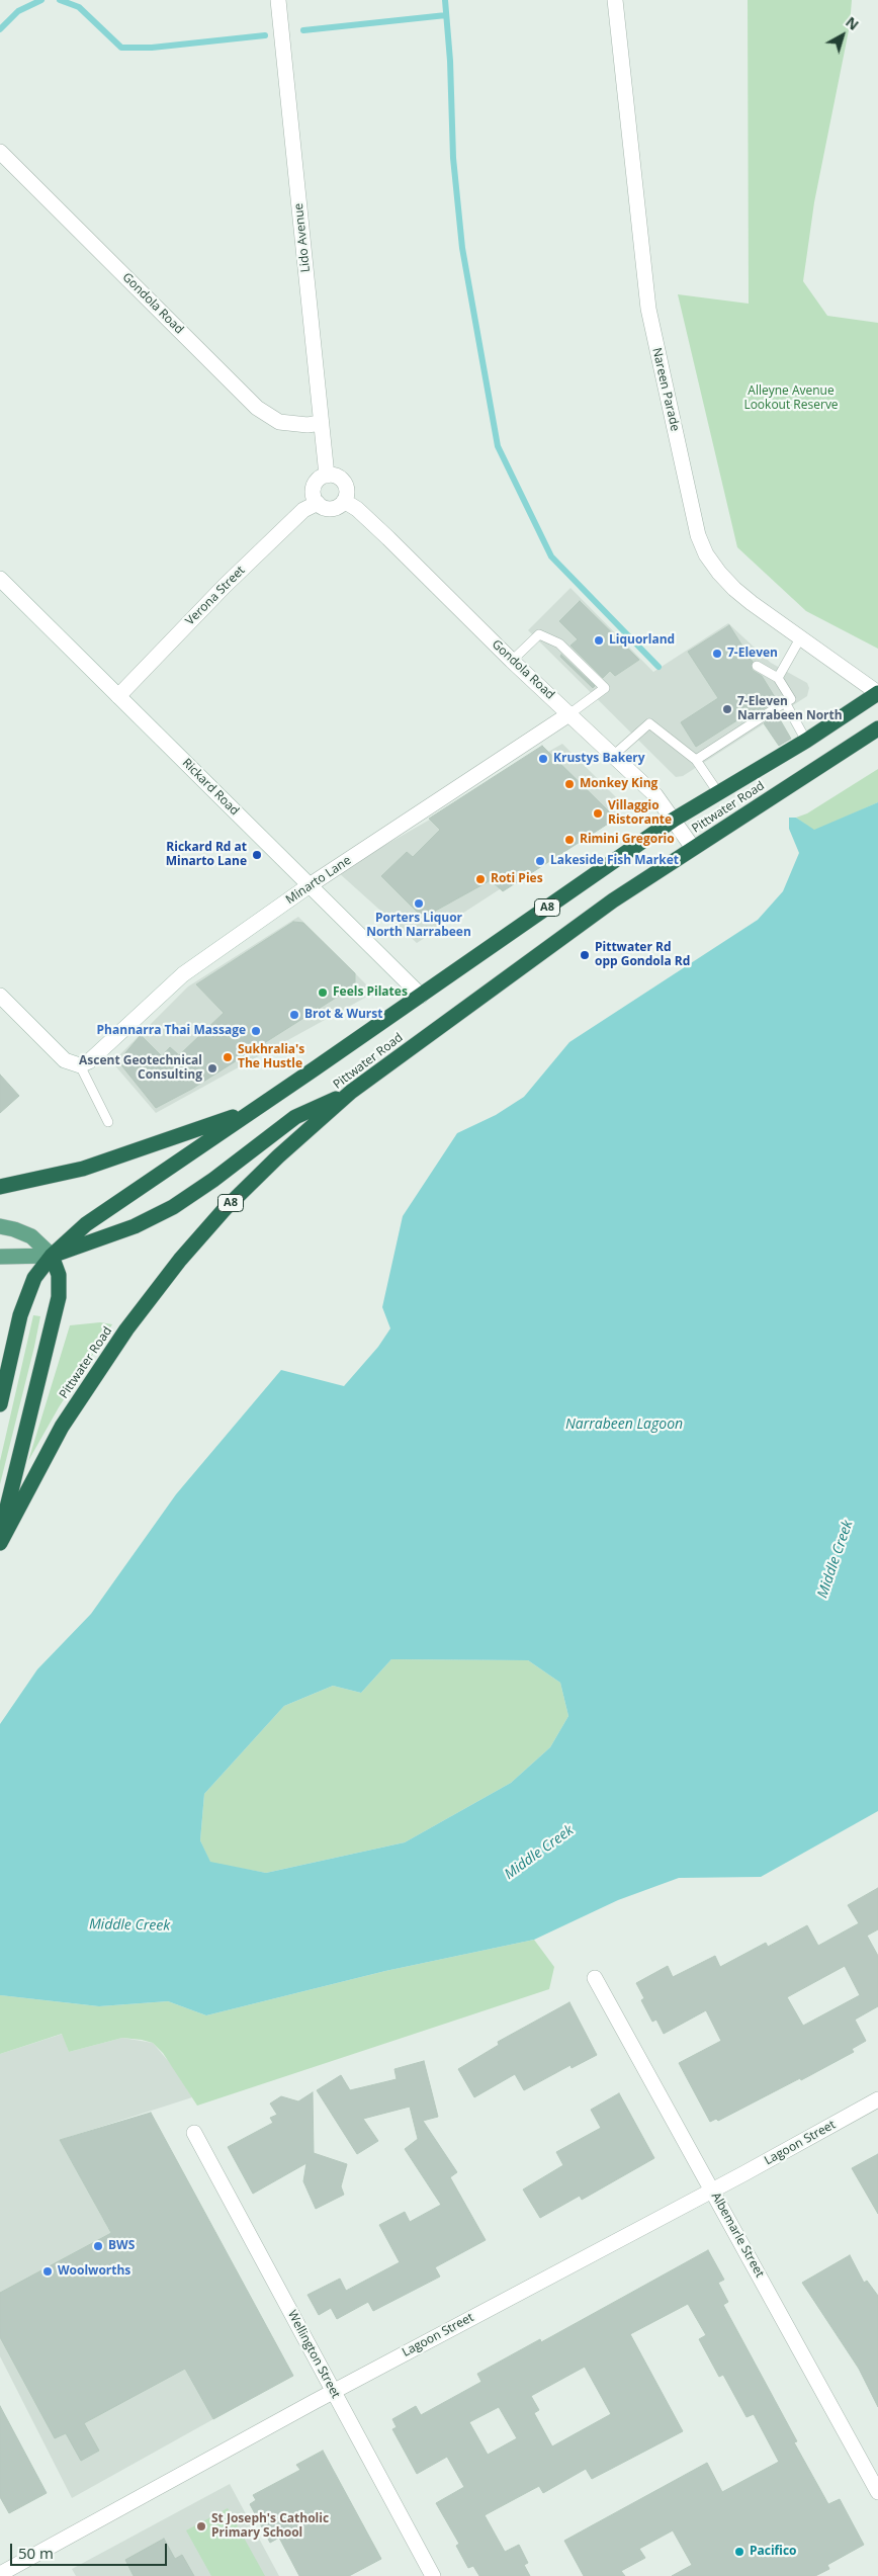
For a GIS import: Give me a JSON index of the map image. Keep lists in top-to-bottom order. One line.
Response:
{"streets":{"highway":["Pittwater Road","A8"],"street":["Lido Avenue","Gondola Road","Nareen Parade","Verona Street","Rickard Road","Minarto Lane","Lagoon Street","Albemarle Street","Wellington Street"]},"crossings":[["Lido Avenue","Gondola Road"],["Lido Avenue","Verona Street"],["Gondola Road","Verona Street"],["Gondola Road","Pittwater Road"],["Gondola Road","Minarto Lane"],["Nareen Parade","Pittwater Road"],["Verona Street","Rickard Road"],["Rickard Road","Pittwater Road"],["Rickard Road","Minarto Lane"],["Lagoon Street","Albemarle Street"],["Lagoon Street","Wellington Street"]],"water":["Narrabeen Lagoon","Middle Creek"],"parks":["Alleyne Avenue Lookout Reserve"],"places":["Liquorland","7-Eleven","7-Eleven Narrabeen North","Krustys Bakery","Monkey King","Villaggio Ristorante","Rimini Gregorio","Rickard Rd at Minarto Lane","Lakeside Fish Market","Roti Pies","Porters Liquor North Narrabeen","Pittwater Rd opp Gondola Rd","Feels Pilates","Brot & Wurst","Phannarra Thai Massage","Sukhralia's The Hustle","Ascent Geotechnical Consulting","BWS","Woolworths","St Joseph's Catholic Primary School","Pacifico"],"scale_bar":"50 m","north":"top right"}
